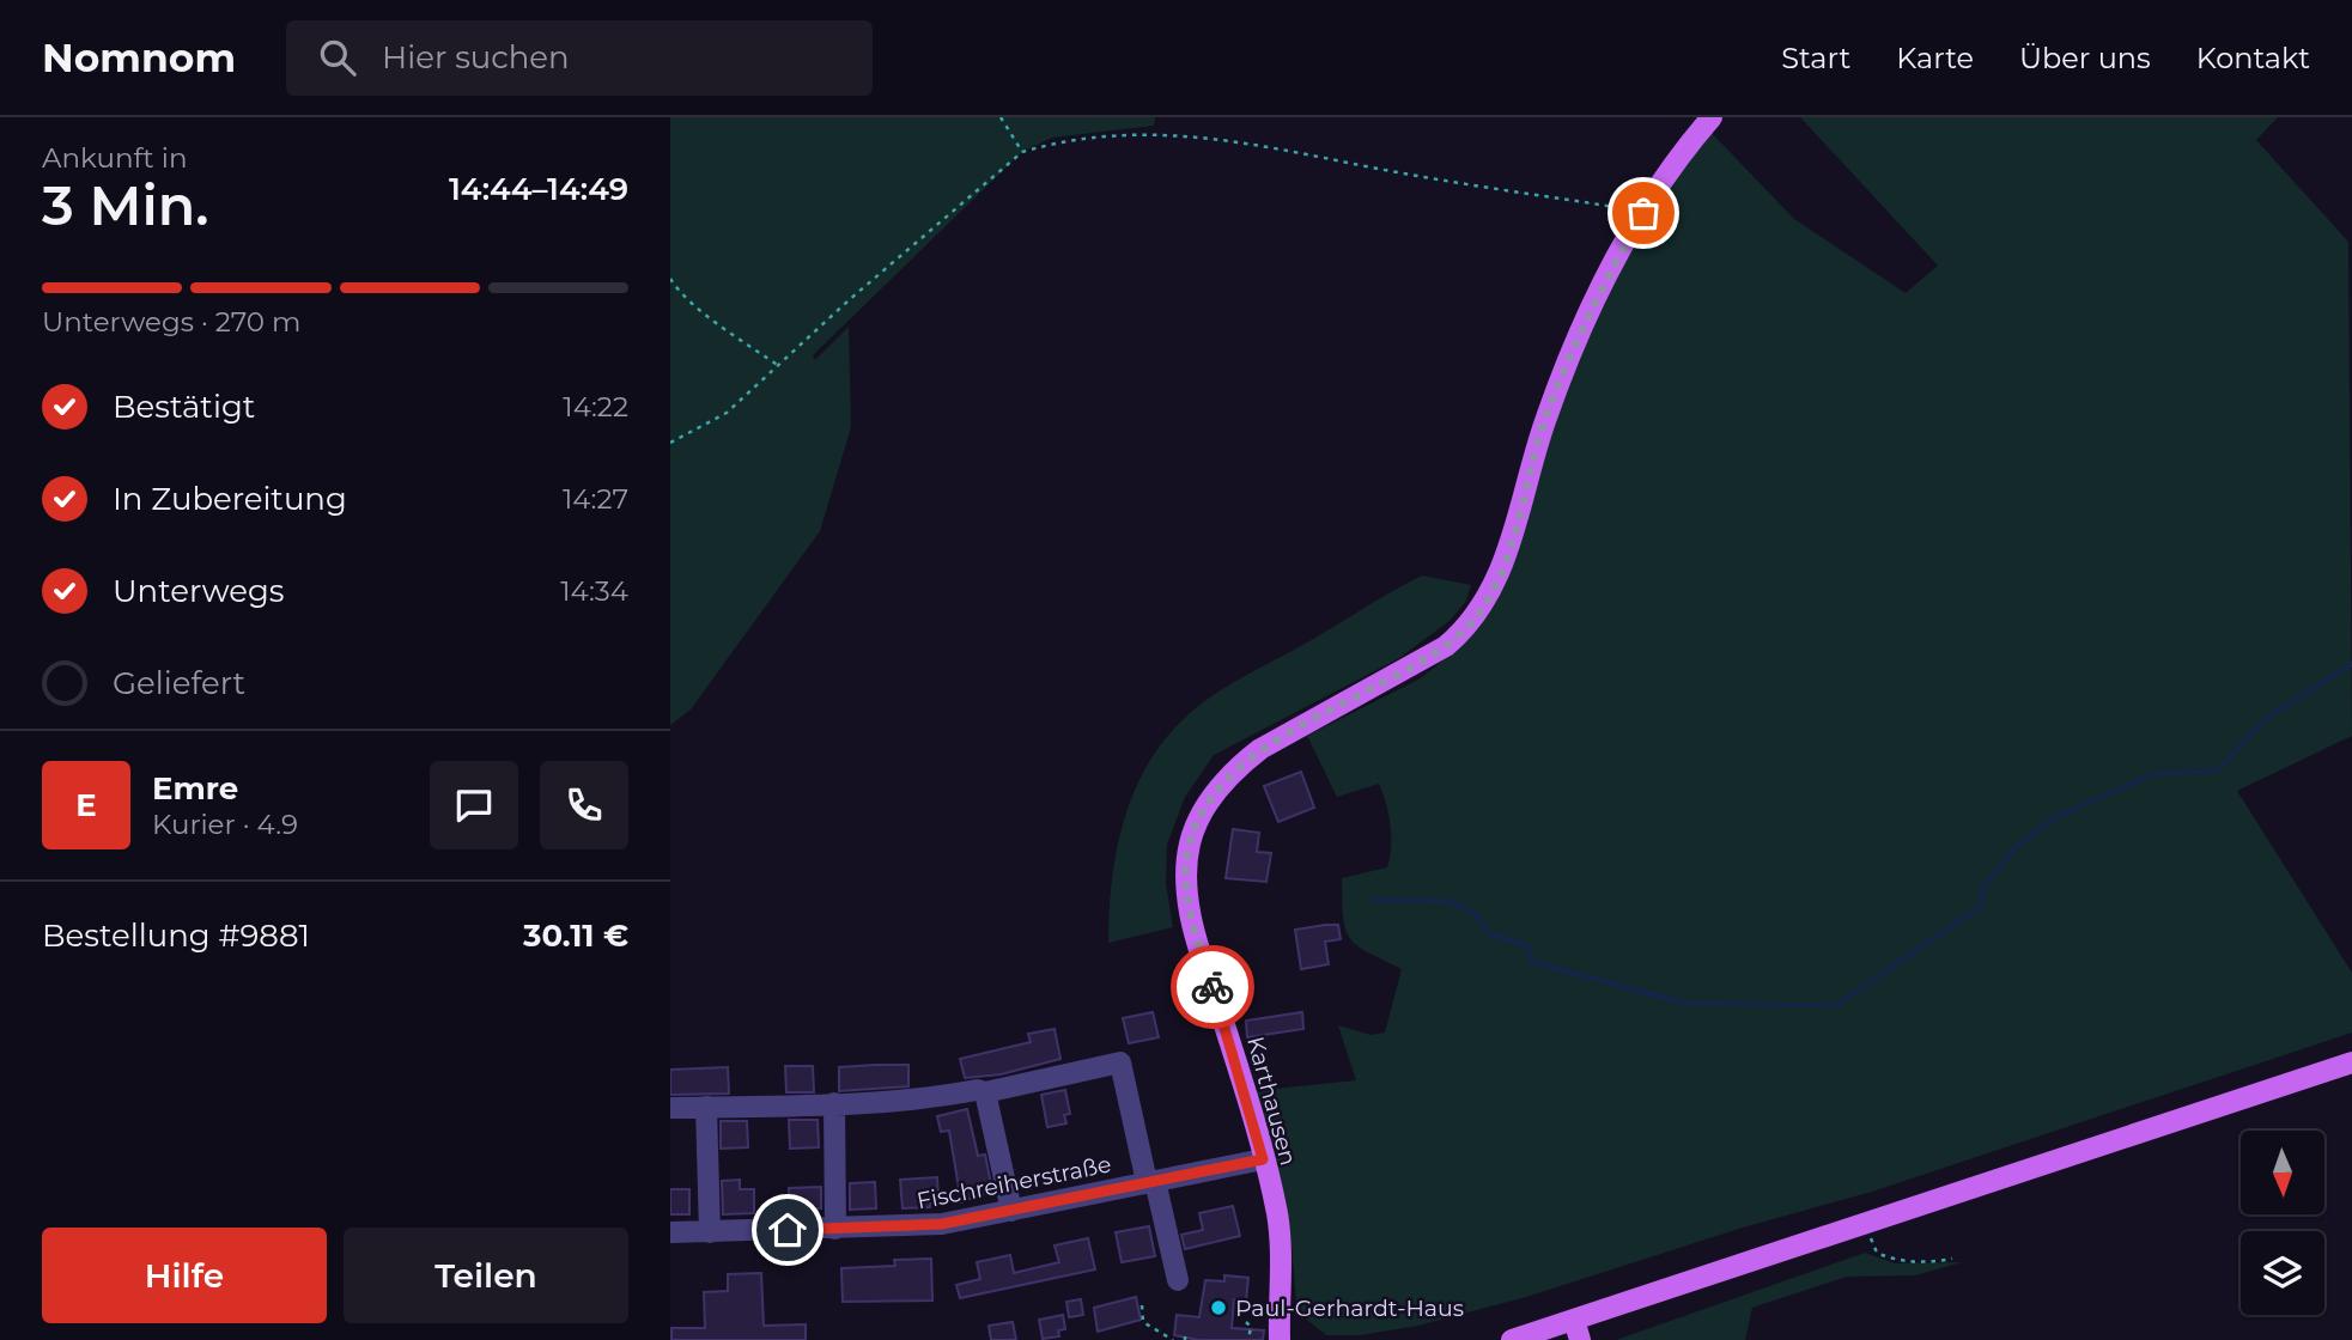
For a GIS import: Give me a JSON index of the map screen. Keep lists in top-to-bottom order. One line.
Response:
{"streets":{"main road":["Karthausen"],"street":["Fischreiherstraße"]},"crossings":[["Karthausen","Fischreiherstraße"]],"places":["Paul-Gerhardt-Haus"],"north":"bottom","page":{"header":"Nomnom","search":"Hier suchen","nav":["Start","Karte","Über uns","Kontakt"],"heading":["3 Min.","Ankunft in","14:44–14:49"],"panel":["Emre","Kurier · 4.9","Bestellung #9881","30.11 €"],"bar":"Unterwegs · 270 m","list":[["Bestätigt","14:22"],["In Zubereitung","14:27"],["Unterwegs","14:34"],"Geliefert"],"round":"E","buttons":["Hilfe","Teilen"]}}
